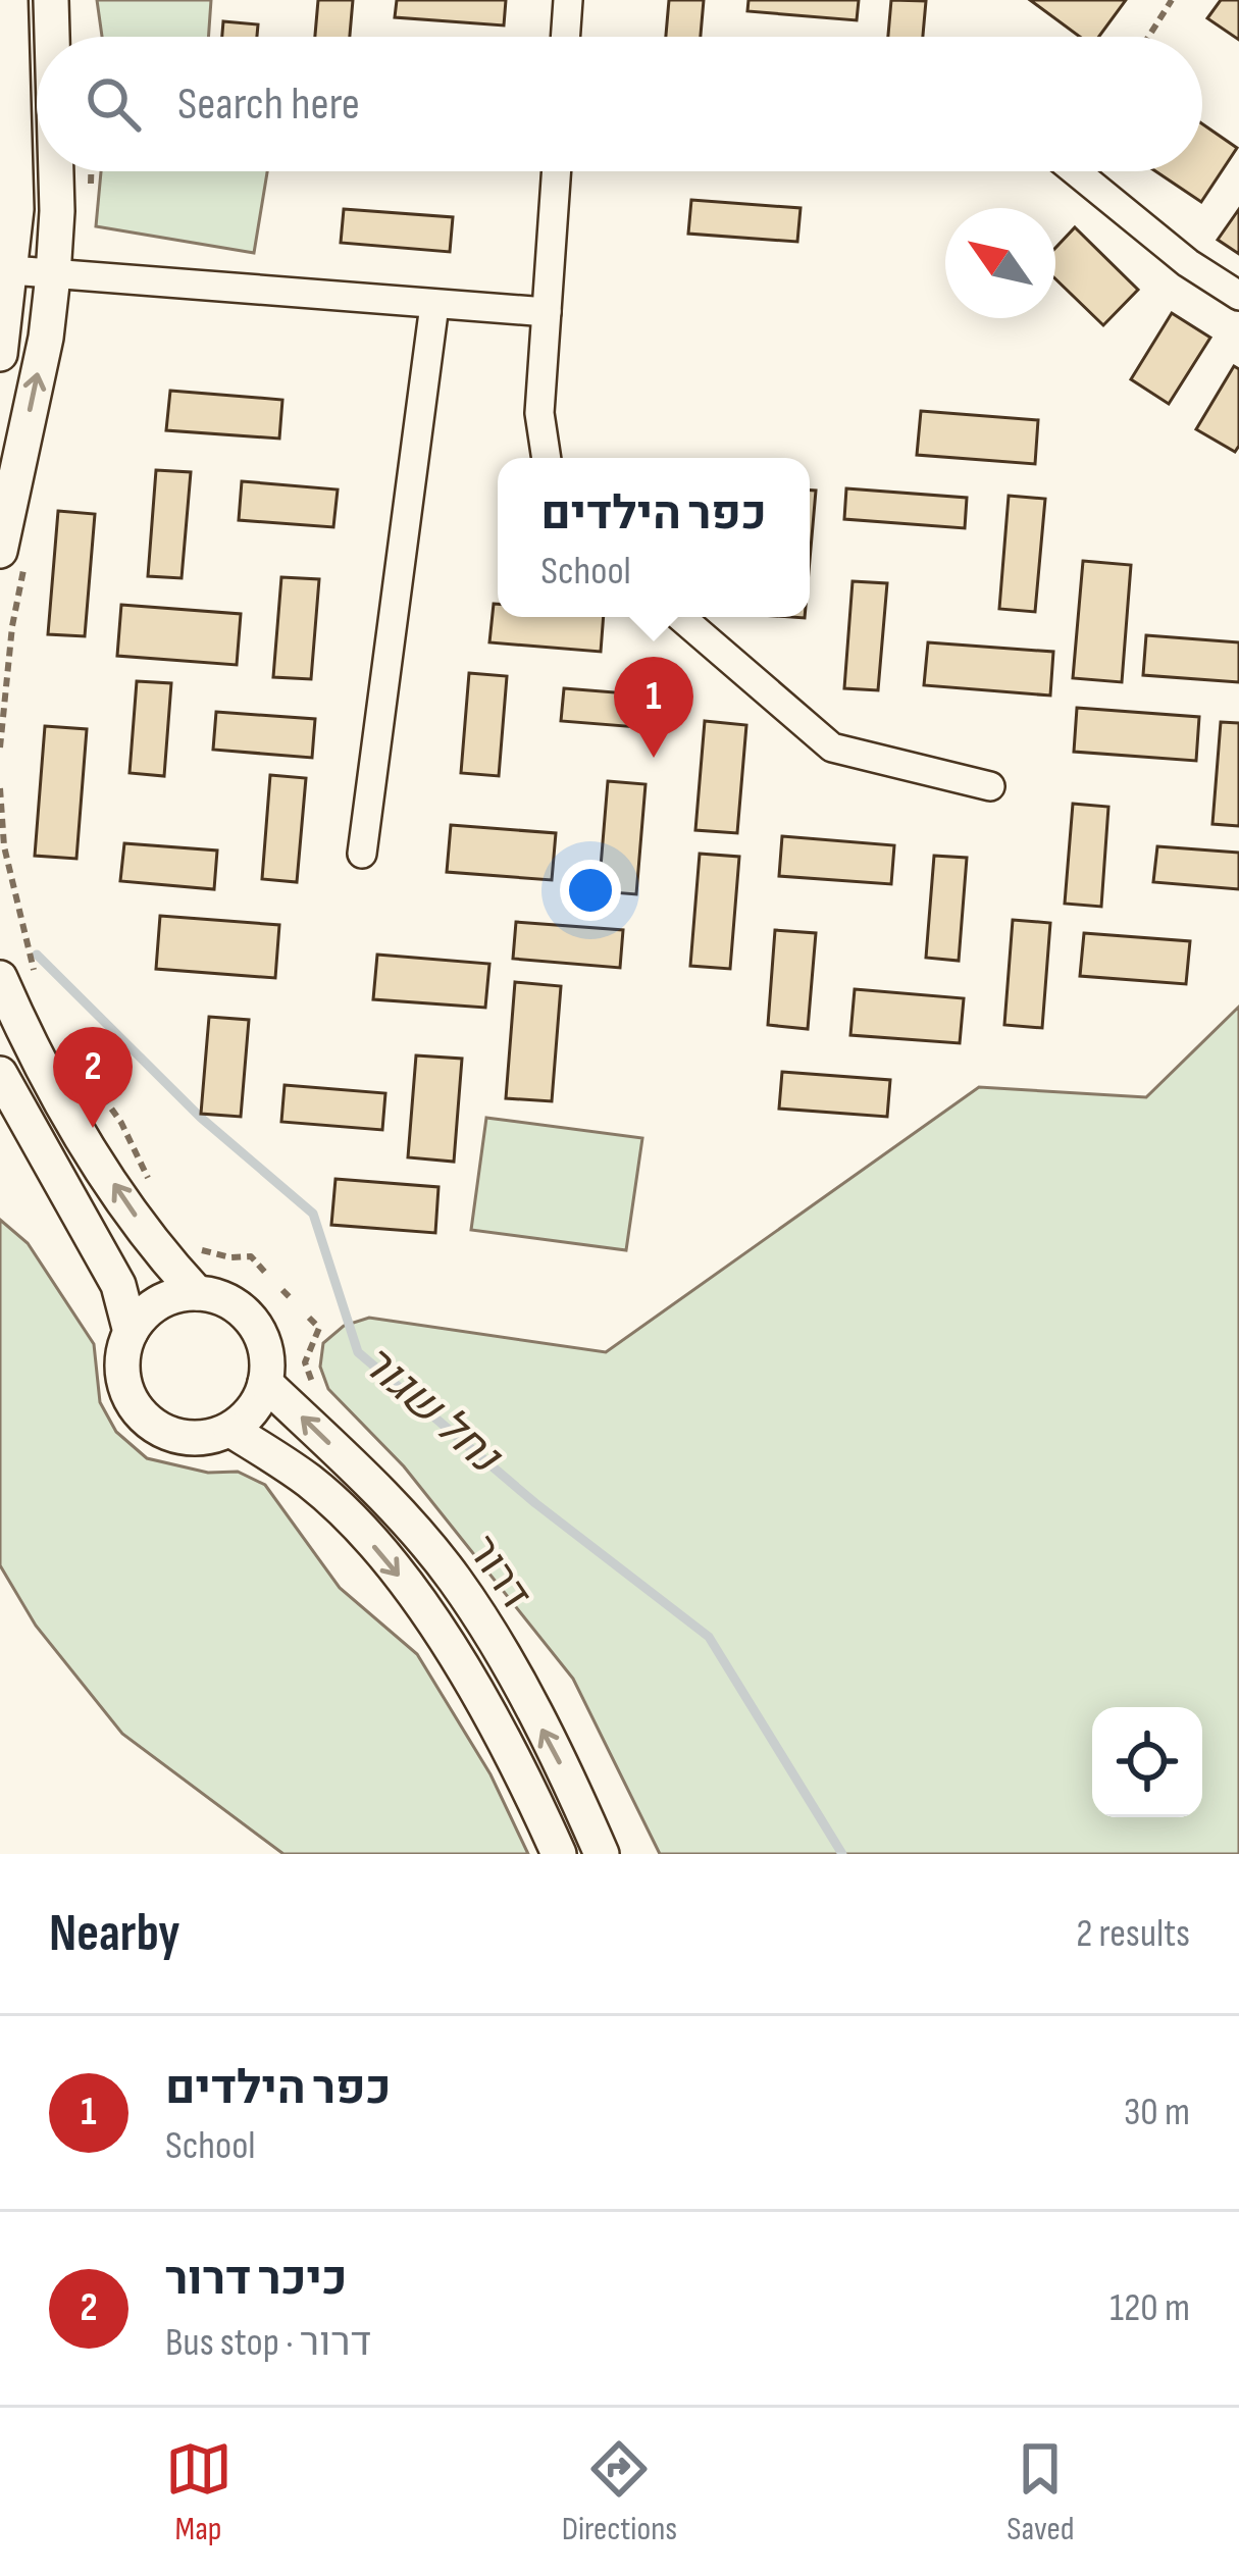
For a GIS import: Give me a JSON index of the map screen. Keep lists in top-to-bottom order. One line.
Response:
{"streets":{"street":["דרור"]},"water":["נחל שגור"],"north":"top left","page":{"search":"Search here","popup":["כפר הילדים","School"],"pins":["1","2"],"heading":["Nearby","2 results"],"list":[{"mark":"1","name":"כפר הילדים","note":"School","value":"30 m"},{"mark":"2","name":"כיכר דרור","note":"Bus stop · דרור","value":"120 m"}],"nav":["Map","Directions","Saved"]}}
